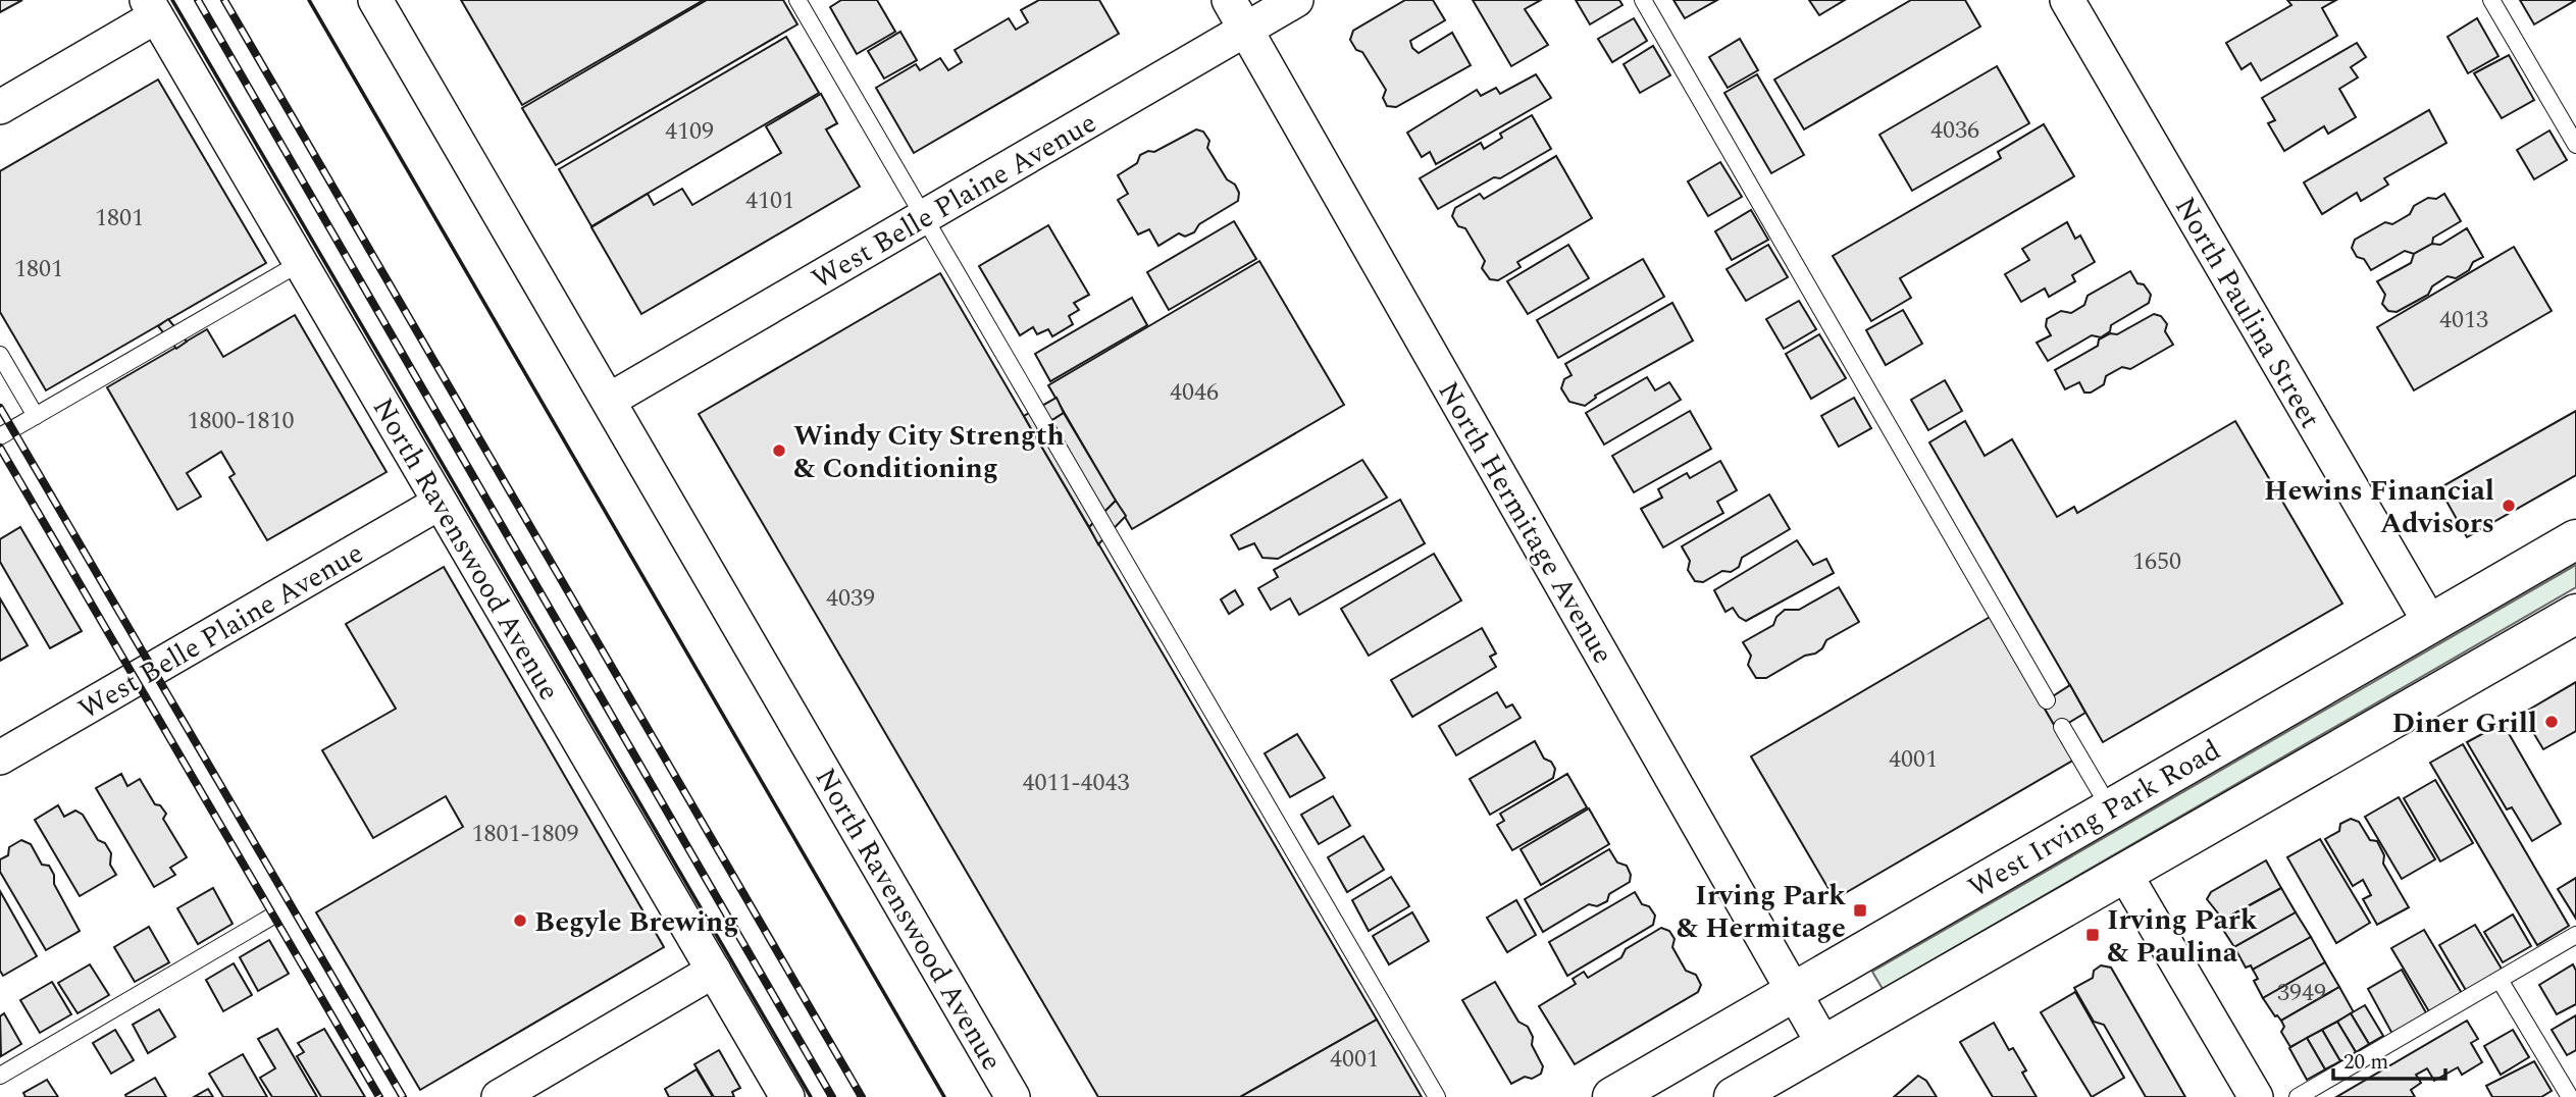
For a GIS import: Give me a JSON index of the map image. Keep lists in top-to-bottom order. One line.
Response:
{"streets":{"main road":["West Irving Park Road"],"street":["West Belle Plaine Avenue","North Paulina Street","North Hermitage Avenue","North Ravenswood Avenue"]},"crossings":[["West Belle Plaine Avenue","North Hermitage Avenue"],["West Belle Plaine Avenue","North Ravenswood Avenue"],["North Paulina Street","West Irving Park Road"],["North Hermitage Avenue","West Irving Park Road"]],"places":{"other":["Windy City Strength & Conditioning","Hewins Financial Advisors","Diner Grill","Begyle Brewing"],"transit":["Irving Park & Hermitage","Irving Park & Paulina"]},"house_numbers":["4036","4109","4101","1801","1801","4013","4046","1800-1810","1650","4039","4001","4011-4043","1801-1809","3949","4001"],"scale_bar":"20 m"}
